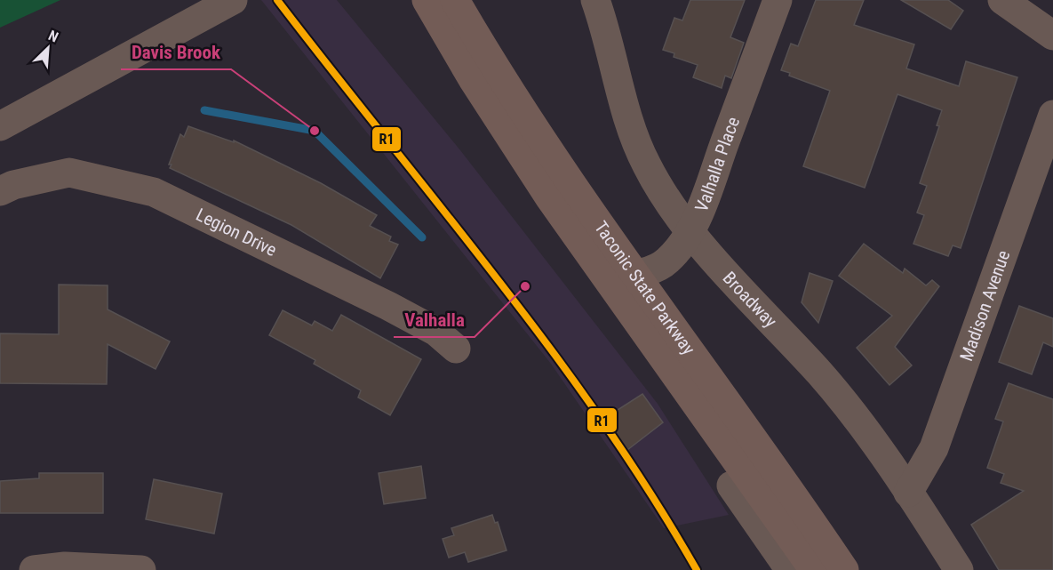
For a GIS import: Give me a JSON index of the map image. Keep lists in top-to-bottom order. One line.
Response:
{"streets":{"highway":["Taconic State Parkway"],"street":["Valhalla Place","Legion Drive","Broadway","Madison Avenue"]},"crossings":[["Valhalla Place","Taconic State Parkway"],["Valhalla Place","Broadway"],["Broadway","Madison Avenue"]],"places":["Davis Brook","Valhalla"],"lines":["transit line R1"],"north":"top right"}
